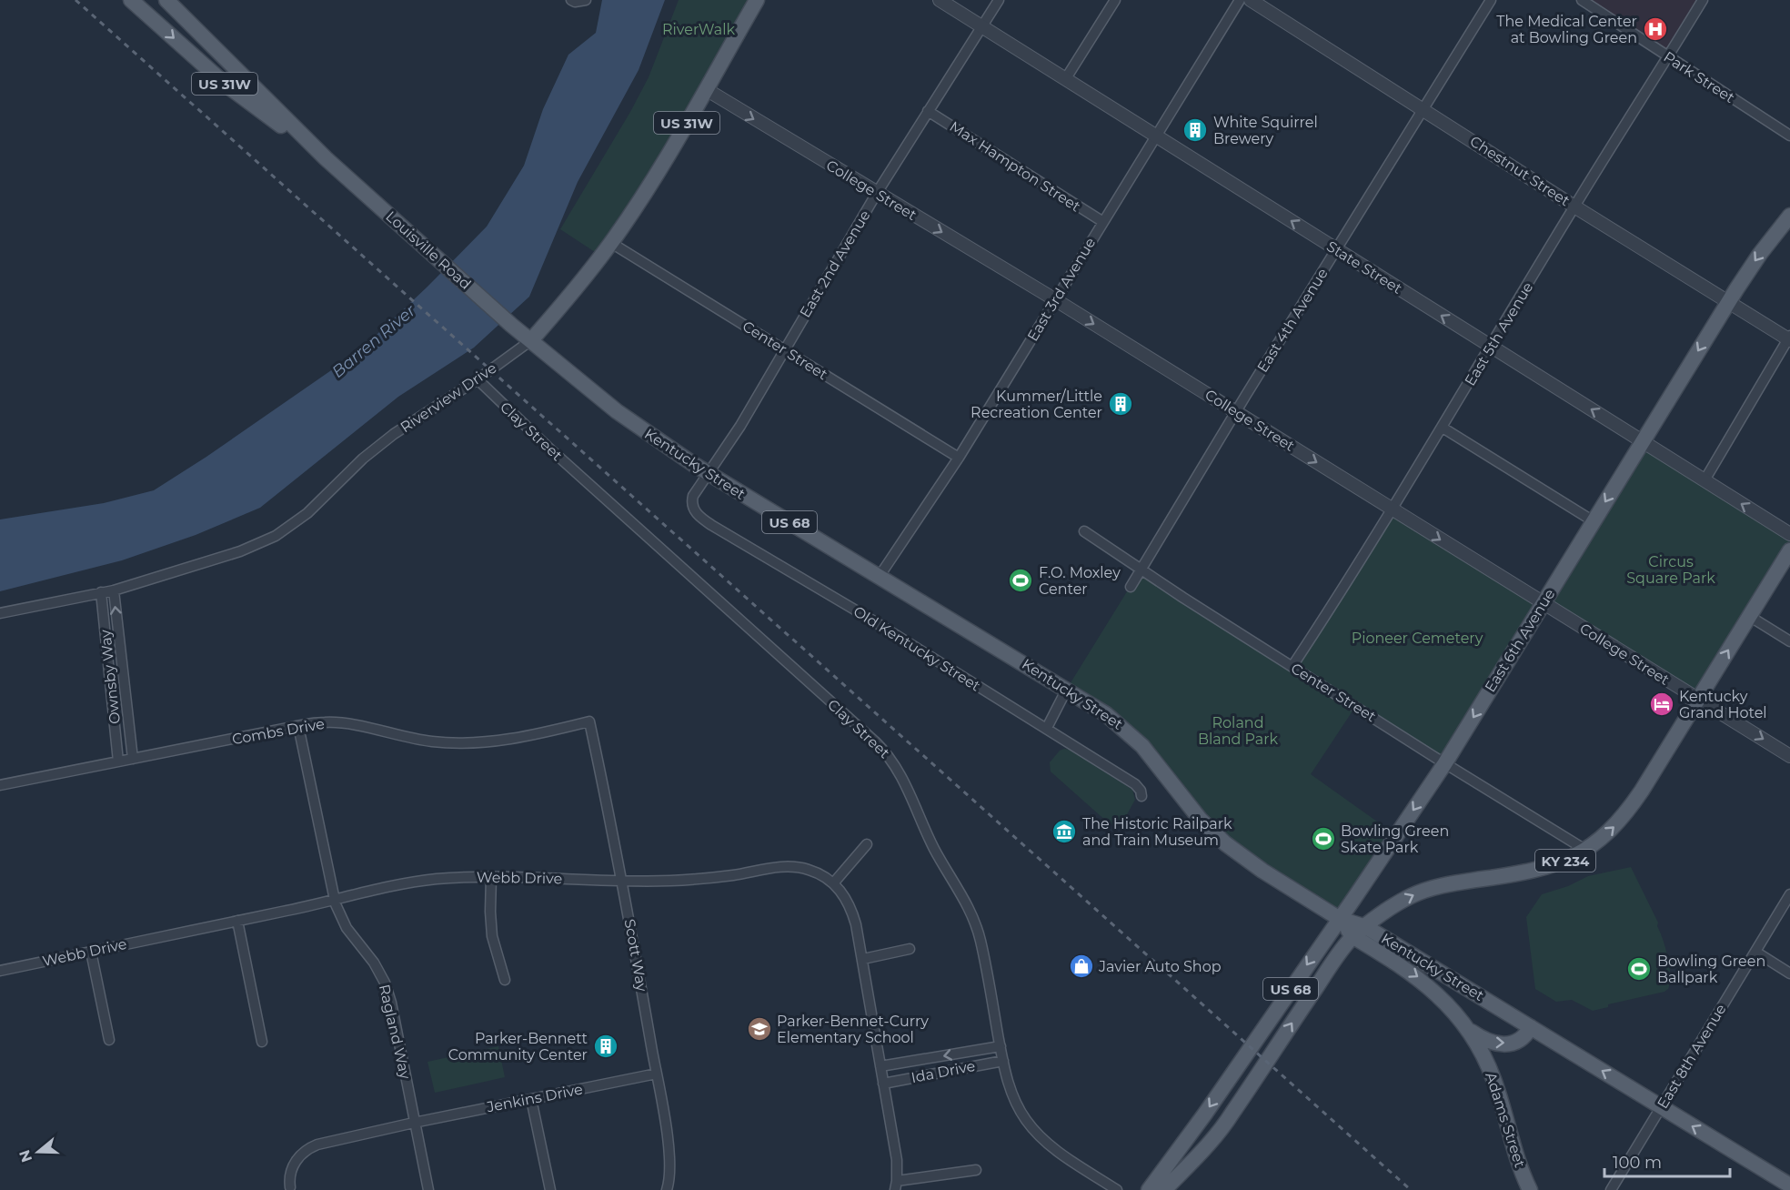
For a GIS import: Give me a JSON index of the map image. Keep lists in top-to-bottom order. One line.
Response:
{"streets":{"main road":["US 31W","Louisville Road","Riverview Drive","Kentucky Street","US 68","East 6th Avenue","KY 234","Adams Street"],"street":["Park Street","Max Hampton Street","Chestnut Street","College Street","East 2nd Avenue","State Street","East 3rd Avenue","East 4th Avenue","East 5th Avenue","Center Street","Clay Street","Old Kentucky Street","Ownsby Way","Combs Drive","Webb Drive","Scott Way","Ragland Way","East 8th Avenue","Ida Drive","Jenkins Drive"]},"crossings":[["Park Street","East 5th Avenue"],["Max Hampton Street","East 2nd Avenue"],["Max Hampton Street","East 3rd Avenue"],["Chestnut Street","East 4th Avenue"],["Chestnut Street","East 5th Avenue"],["Chestnut Street","East 6th Avenue"],["College Street","East 2nd Avenue"],["College Street","East 3rd Avenue"],["College Street","East 4th Avenue"],["College Street","East 5th Avenue"],["College Street","Riverview Drive"],["College Street","East 6th Avenue"],["College Street","KY 234"],["Louisville Road","Riverview Drive"],["Louisville Road","Kentucky Street"],["East 2nd Avenue","State Street"],["East 2nd Avenue","Center Street"],["East 2nd Avenue","Kentucky Street"],["East 2nd Avenue","Old Kentucky Street"],["State Street","East 3rd Avenue"],["State Street","East 4th Avenue"],["State Street","East 5th Avenue"],["State Street","East 6th Avenue"],["East 3rd Avenue","Center Street"],["East 3rd Avenue","Kentucky Street"],["East 4th Avenue","Center Street"],["East 5th Avenue","Center Street"],["Center Street","Riverview Drive"],["Center Street","East 6th Avenue"],["Center Street","KY 234"],["Riverview Drive","Clay Street"],["Riverview Drive","Kentucky Street"],["Riverview Drive","Ownsby Way"],["Clay Street","Ida Drive"],["Kentucky Street","US 68"],["Kentucky Street","East 6th Avenue"],["Kentucky Street","KY 234"],["Kentucky Street","East 8th Avenue"],["Kentucky Street","Adams Street"],["US 68","KY 234"],["US 68","Adams Street"],["East 6th Avenue","Adams Street"],["Ownsby Way","Combs Drive"],["Combs Drive","Scott Way"],["Combs Drive","Ragland Way"],["Webb Drive","Scott Way"],["Webb Drive","Ragland Way"],["Webb Drive","Ida Drive"],["Scott Way","Jenkins Drive"],["Ragland Way","Jenkins Drive"]],"one_way":["College Street","State Street","Adams Street"],"water":["Barren River"],"parks":["RiverWalk","Circus Square Park","Pioneer Cemetery","Roland Bland Park"],"places":{"hospital":["The Medical Center at Bowling Green"],"building":["White Squirrel Brewery","Kummer/Little Recreation Center","Parker-Bennett Community Center"],"sports":["F.O. Moxley Center","Bowling Green Skate Park","Bowling Green Ballpark"],"hotel":["Kentucky Grand Hotel"],"museum":["The Historic Railpark and Train Museum"],"shop":["Javier Auto Shop"],"school or university":["Parker-Bennet-Curry Elementary School"]},"scale_bar":"100 m","north":"left"}
